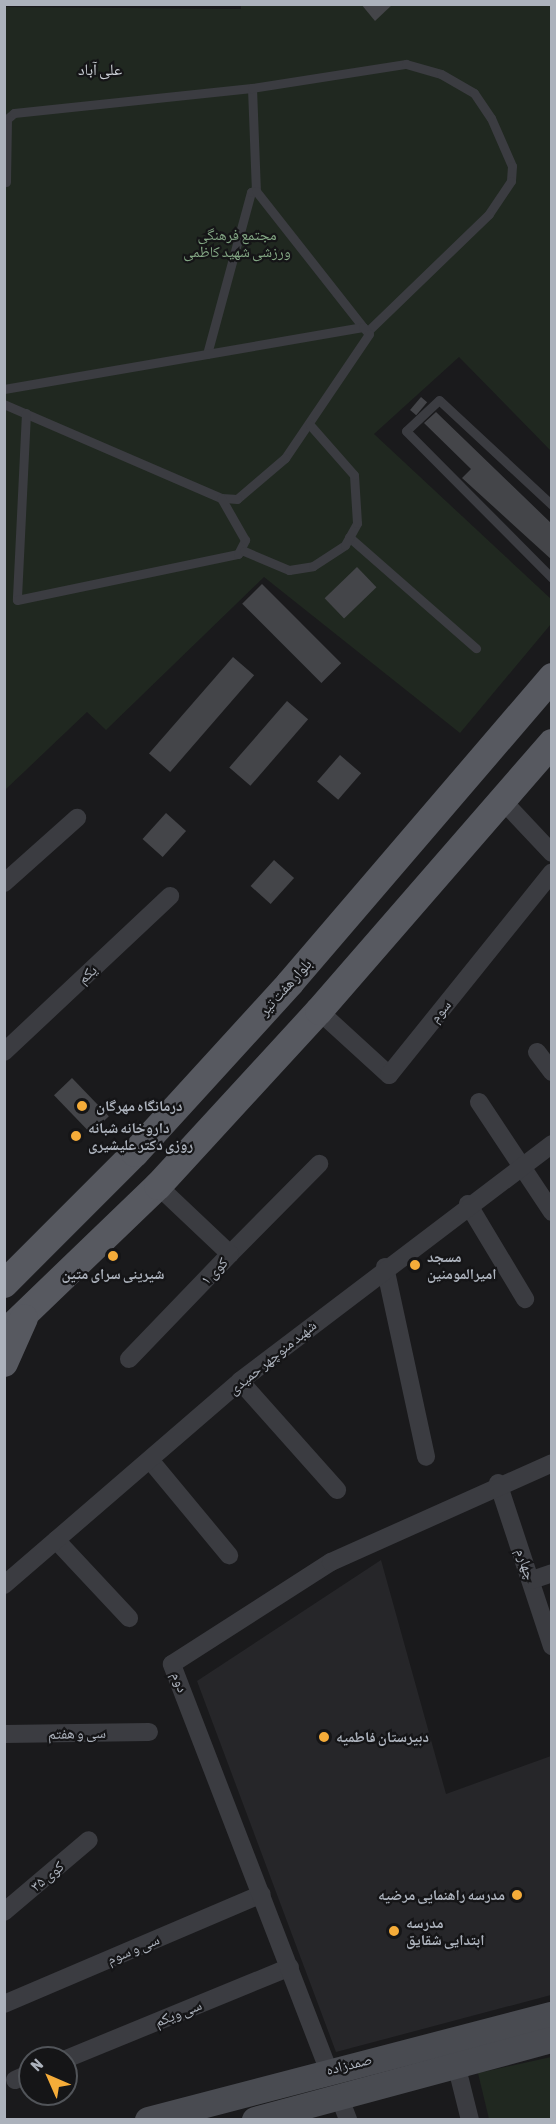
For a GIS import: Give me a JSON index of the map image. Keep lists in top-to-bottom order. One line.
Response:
{"streets":{"main road":["بلوار هفت تیر","صمدزاده"],"street":["یکم","سوم","کوی ۱","شهبد منوچهر حمیدی","چهارم","دوم","سی و هفتم","کوی ۳۵","سی و سوم","سی ویکم"]},"crossings":[["چهارم","دوم"],["دوم","سی و سوم"],["دوم","سی ویکم"],["دوم","صمدزاده"]],"districts":["علی آباد"],"parks":["مجتمع فرهنگی ورزشی شهید کاظمی"],"places":["درمانگاه مهرگان","داروخانه شبانه روزی دکتر علیشیری","شیرینی سرای متین","مسجد امیرالمومنین","دبیرستان فاطمیه","مدرسه راهنمایی مرضیه","مدرسه ابتدایی شقایق"],"north":"top left"}
